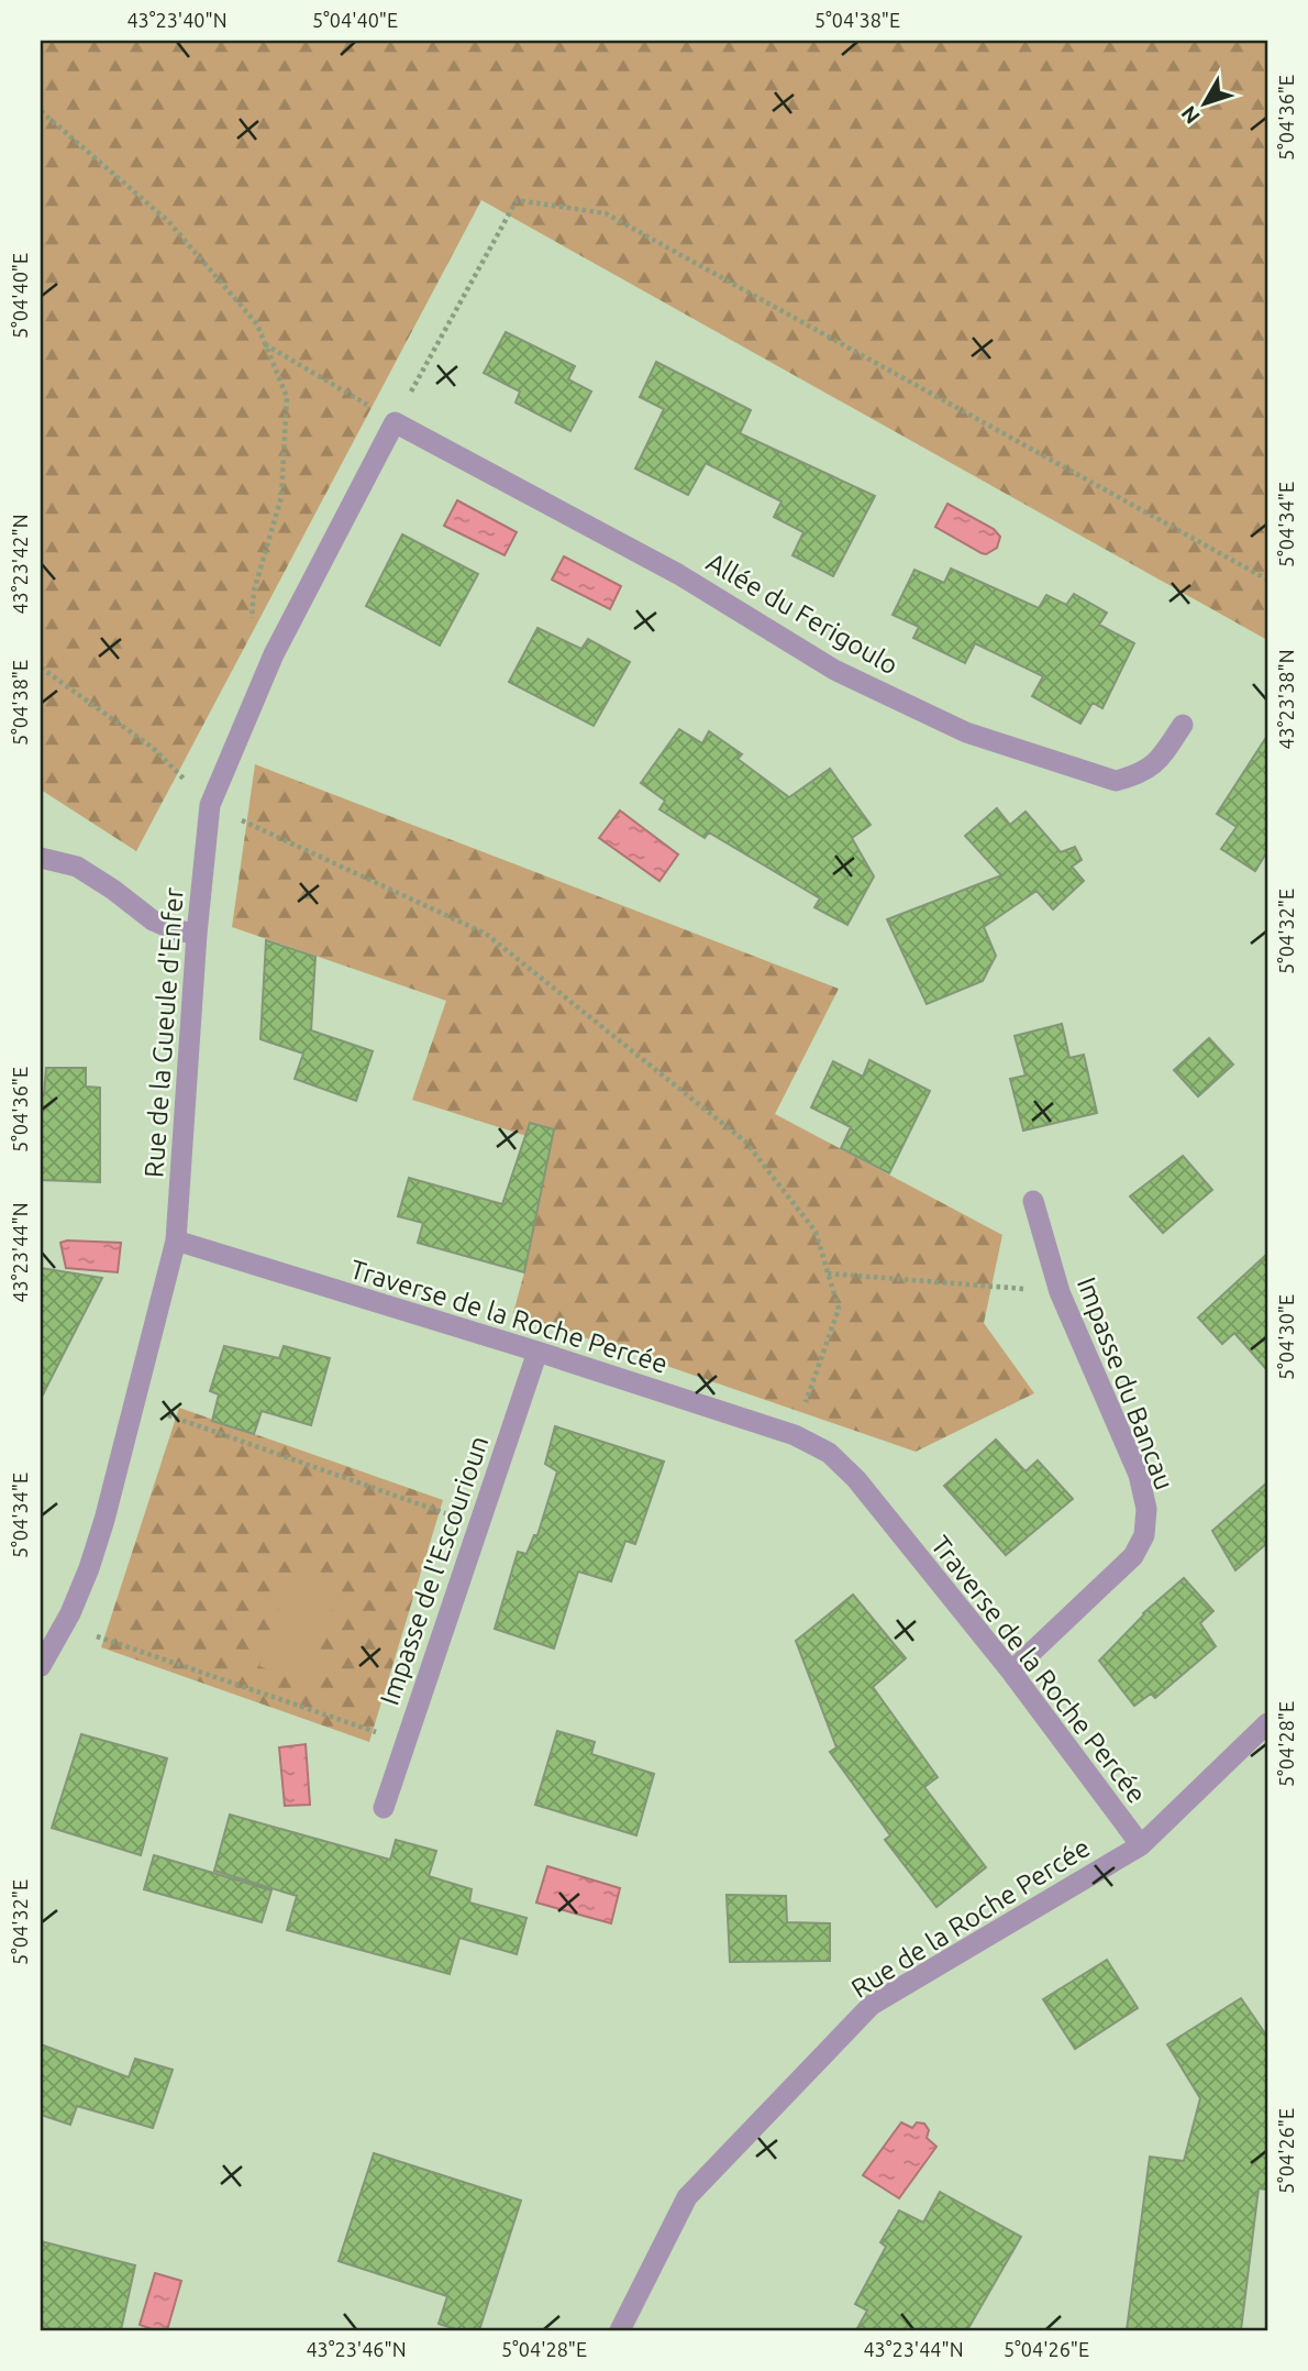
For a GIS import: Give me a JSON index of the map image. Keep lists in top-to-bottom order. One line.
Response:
{"streets":{"street":["Allée du Ferigoulo","Rue de la Gueule d'Enfer","Traverse de la Roche Percée","Impasse du Bancau","Impasse de l'Escourioun","Rue de la Roche Percée"]},"crossings":[["Allée du Ferigoulo","Rue de la Gueule d'Enfer"],["Rue de la Gueule d'Enfer","Traverse de la Roche Percée"],["Traverse de la Roche Percée","Impasse du Bancau"],["Traverse de la Roche Percée","Impasse de l'Escourioun"],["Traverse de la Roche Percée","Rue de la Roche Percée"]],"north":"bottom left","coordinates":["43°23'40\"N","5°04'40\"E","5°04'38\"E","5°04'36\"E","5°04'34\"E","43°23'42\"N","43°23'38\"N","5°04'32\"E","43°23'44\"N","5°04'30\"E","5°04'28\"E","5°04'26\"E","43°23'46\"N"]}
